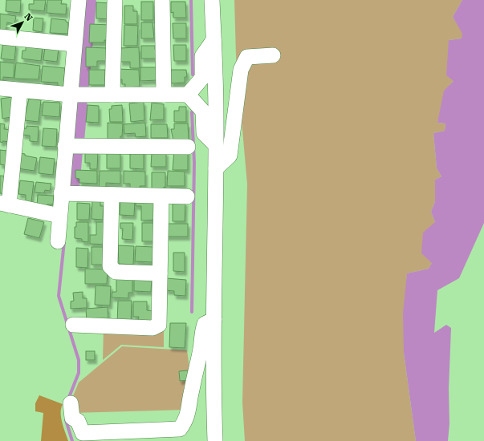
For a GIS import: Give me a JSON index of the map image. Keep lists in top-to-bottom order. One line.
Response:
{"north":"top right"}
